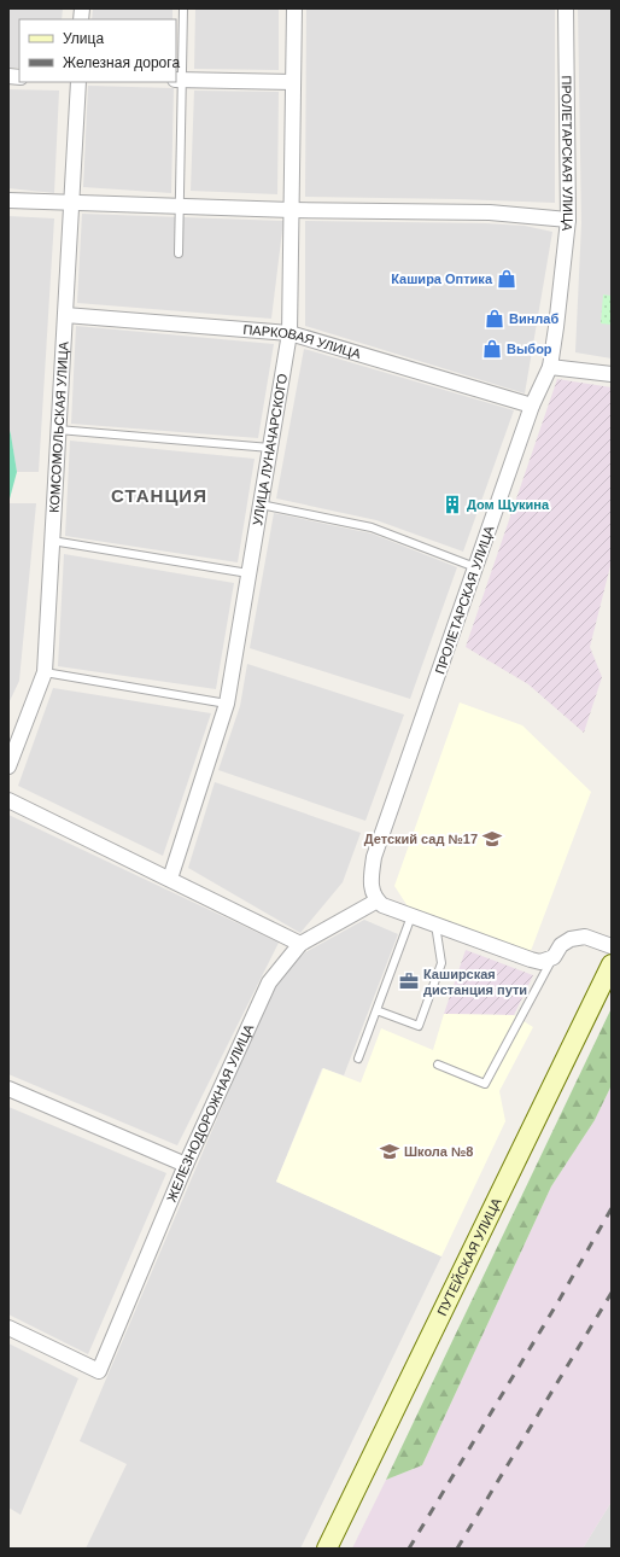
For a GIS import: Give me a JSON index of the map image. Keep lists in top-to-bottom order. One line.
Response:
{"streets":{"main road":["ПУТЕЙСКАЯ УЛИЦА"],"street":["ПРОЛЕТАРСКАЯ УЛИЦА","ПАРКОВАЯ УЛИЦА","КОМСОМОЛЬСКАЯ УЛИЦА","УЛИЦА ЛУНАЧАРСКОГО","ЖЕЛЕЗНОДОРОЖНАЯ УЛИЦА"]},"crossings":[["ПРОЛЕТАРСКАЯ УЛИЦА","ПАРКОВАЯ УЛИЦА"],["ПРОЛЕТАРСКАЯ УЛИЦА","ЖЕЛЕЗНОДОРОЖНАЯ УЛИЦА"],["ПАРКОВАЯ УЛИЦА","КОМСОМОЛЬСКАЯ УЛИЦА"],["ПАРКОВАЯ УЛИЦА","УЛИЦА ЛУНАЧАРСКОГО"]],"districts":["СТАНЦИЯ"],"places":{"shop":["Кашира Оптика","Винлаб","Выбор"],"building":["Дом Щукина"],"school or university":["Детский сад №17","Школа №8"],"office":["Каширская дистанция пути"]},"legend":["Улица","Железная дорога"]}
